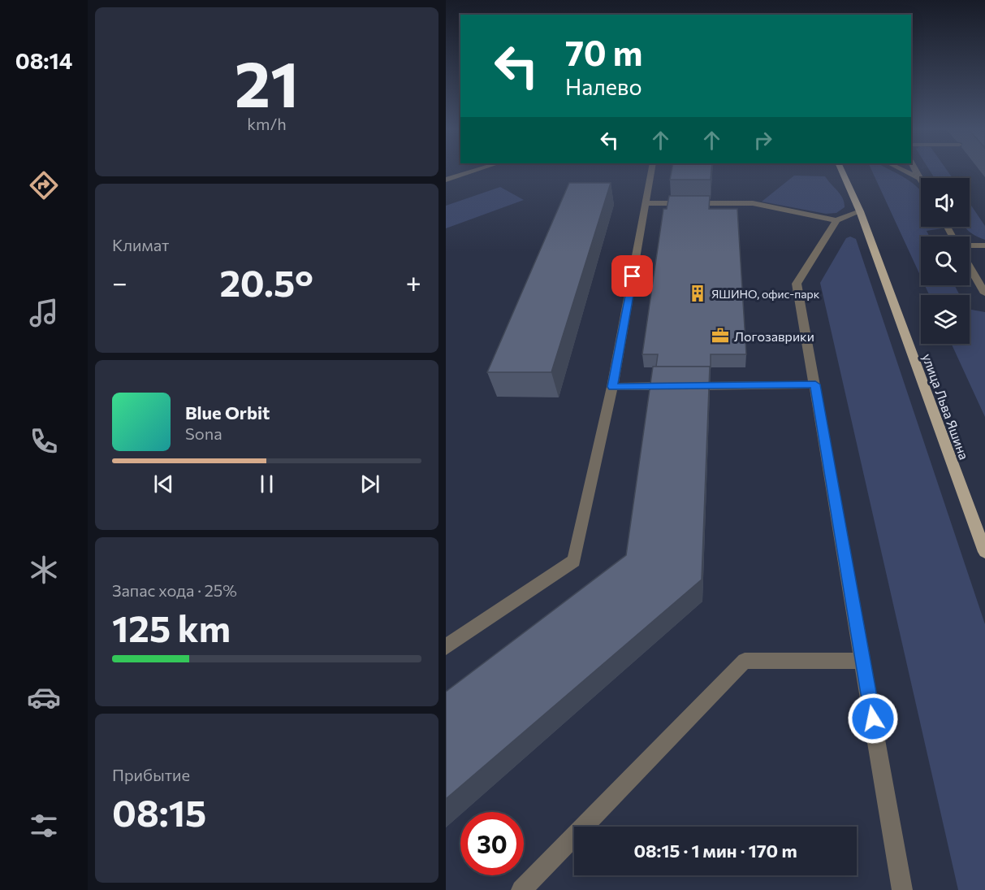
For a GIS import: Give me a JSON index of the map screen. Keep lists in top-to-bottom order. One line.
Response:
{"streets":{"main road":["улица Льва Яшина"]},"places":{"building":["ЯШИНО, офис-парк"],"office":["Логозаврики"]},"page":{"tabs":"08:14","tile":[["21","km/h"],"Климат",["Запас хода · 25%","125 km"],["Прибытие","08:15"]],"turn":["70 m","Налево"],"heat":["−","20.5°","+"],"song":["Blue Orbit","Sona"],"limit":"30","trip":"08:15 · 1 мин · 170 m"}}
